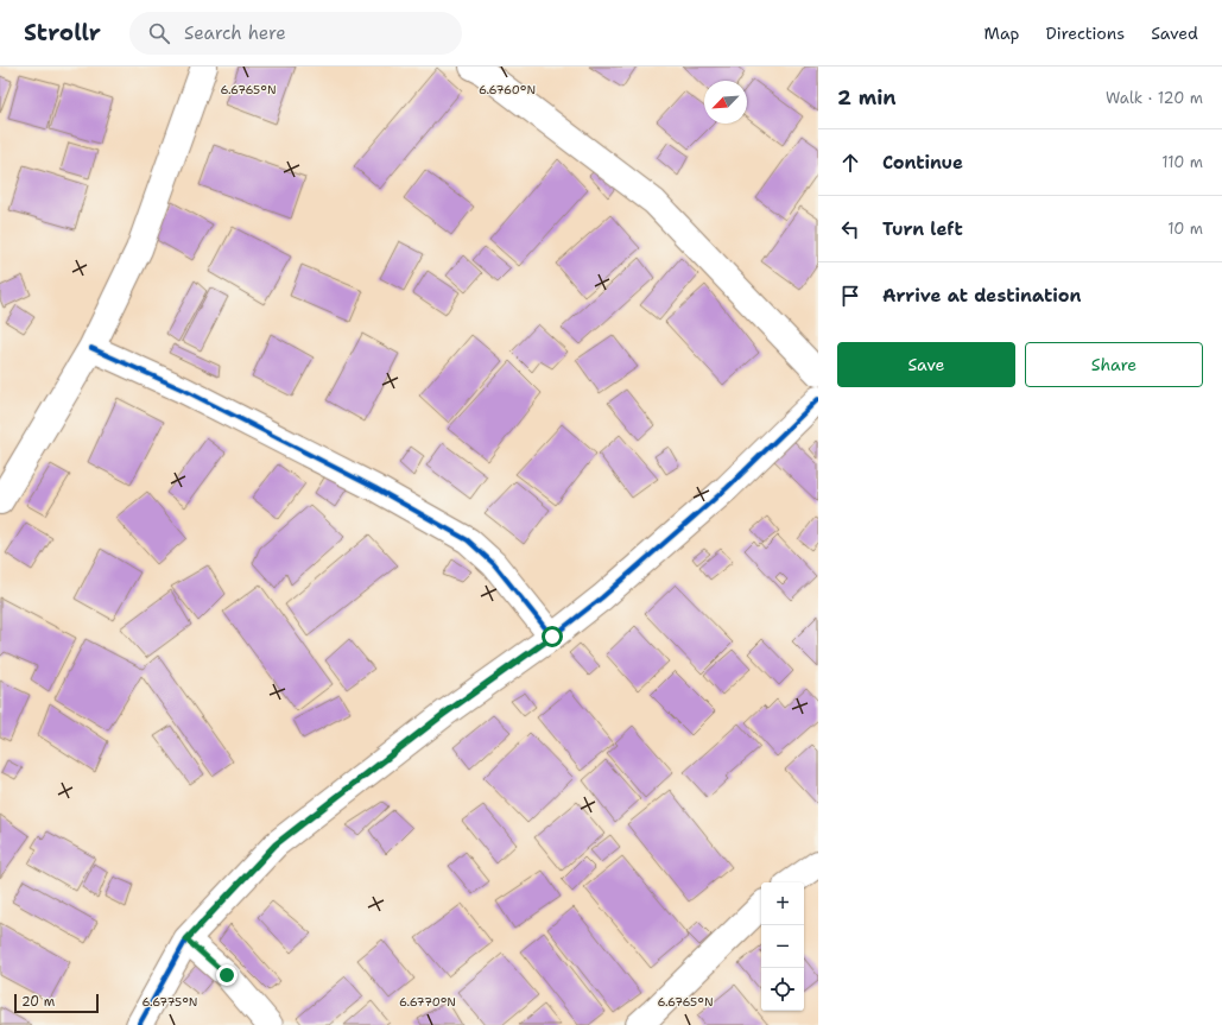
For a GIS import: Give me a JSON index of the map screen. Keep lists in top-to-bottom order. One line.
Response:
{"scale_bar":"20 m","north":"bottom left","page":{"header":"Strollr","search":"Search here","nav":["Map","Directions","Saved"],"heading":["2 min","Walk · 120 m"],"list":[["Continue","110 m"],["Turn left","10 m"],"Arrive at destination"],"buttons":["Save","Share"],"map_buttons":["+","−"],"scale":"20 m"},"coordinates":["6.6760°N","6.6765°N","6.6775°N","6.6770°N"]}
